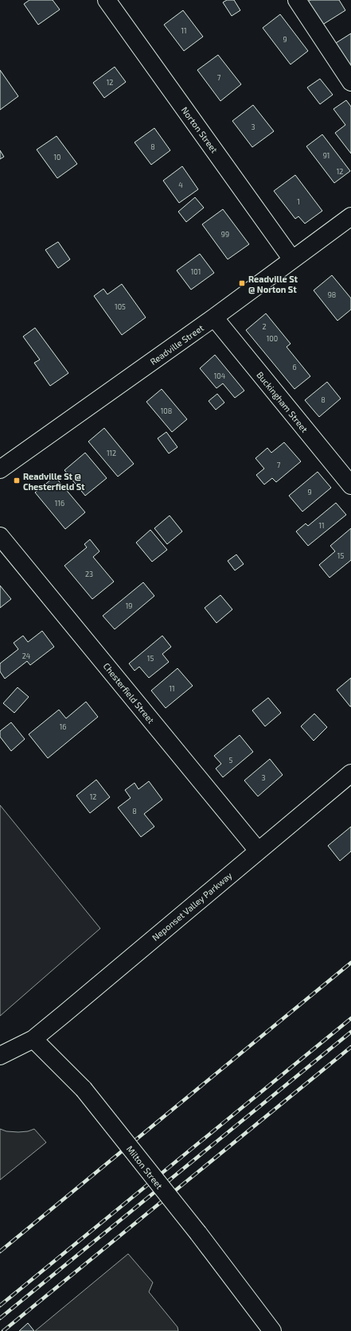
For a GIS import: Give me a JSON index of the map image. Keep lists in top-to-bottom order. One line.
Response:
{"streets":{"street":["Norton Street","Readville Street","Buckingham Street","Chesterfield Street","Neponset Valley Parkway","Milton Street"]},"crossings":[["Norton Street","Readville Street"],["Readville Street","Buckingham Street"],["Chesterfield Street","Neponset Valley Parkway"],["Neponset Valley Parkway","Milton Street"]],"places":{"transit":["Readville St @ Norton St","Readville St @ Chesterfield St"]},"house_numbers":["11","9","7","12","3","8","91","10","12","4","1","99","101","98","105","2","100","6","104","8","108","112","7","9","116","11","15","23","19","24","15","11","16","5","3","12","8"]}
